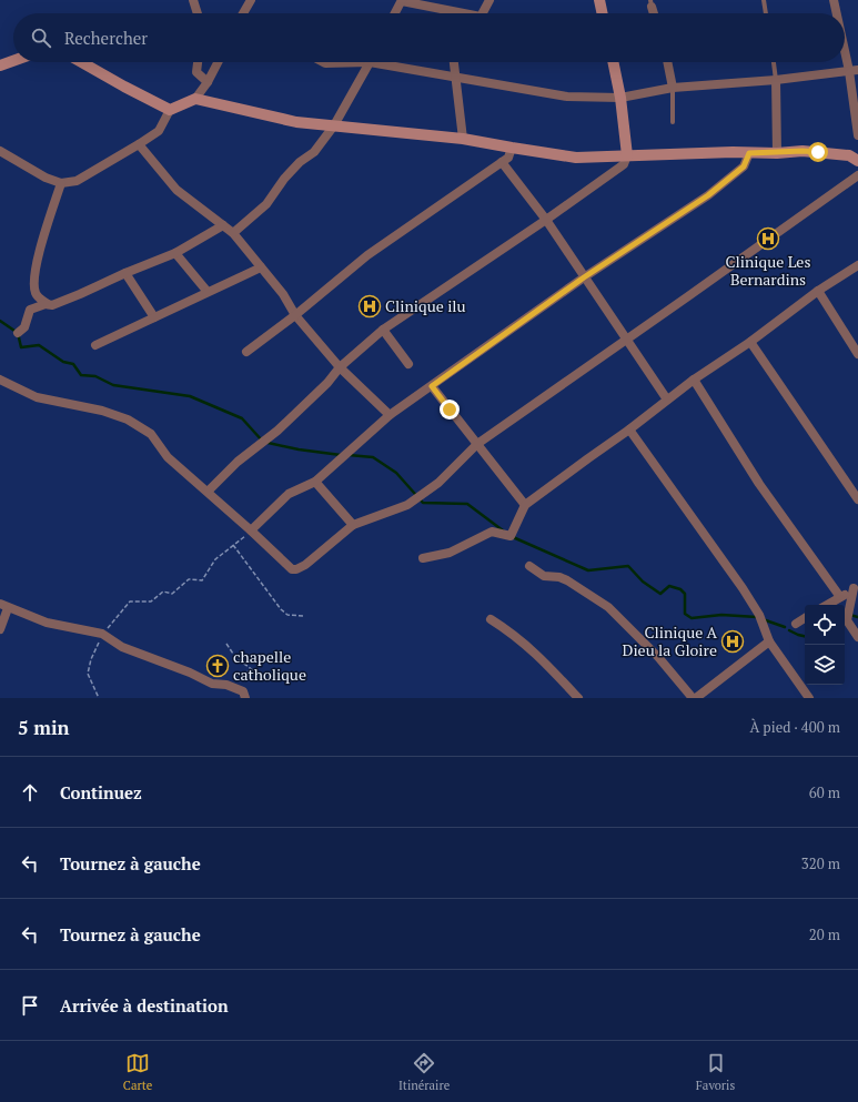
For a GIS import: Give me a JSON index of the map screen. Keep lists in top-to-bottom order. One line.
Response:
{"places":{"hospital":["Clinique Les Bernardins","Clinique ilu","Clinique A Dieu la Gloire"],"church":["chapelle catholique"]},"page":{"search":"Rechercher","heading":["5 min","À pied · 400 m"],"list":[["Continuez","60 m"],["Tournez à gauche","320 m"],["Tournez à gauche","20 m"],"Arrivée à destination"],"nav":["Carte","Itinéraire","Favoris"]}}
